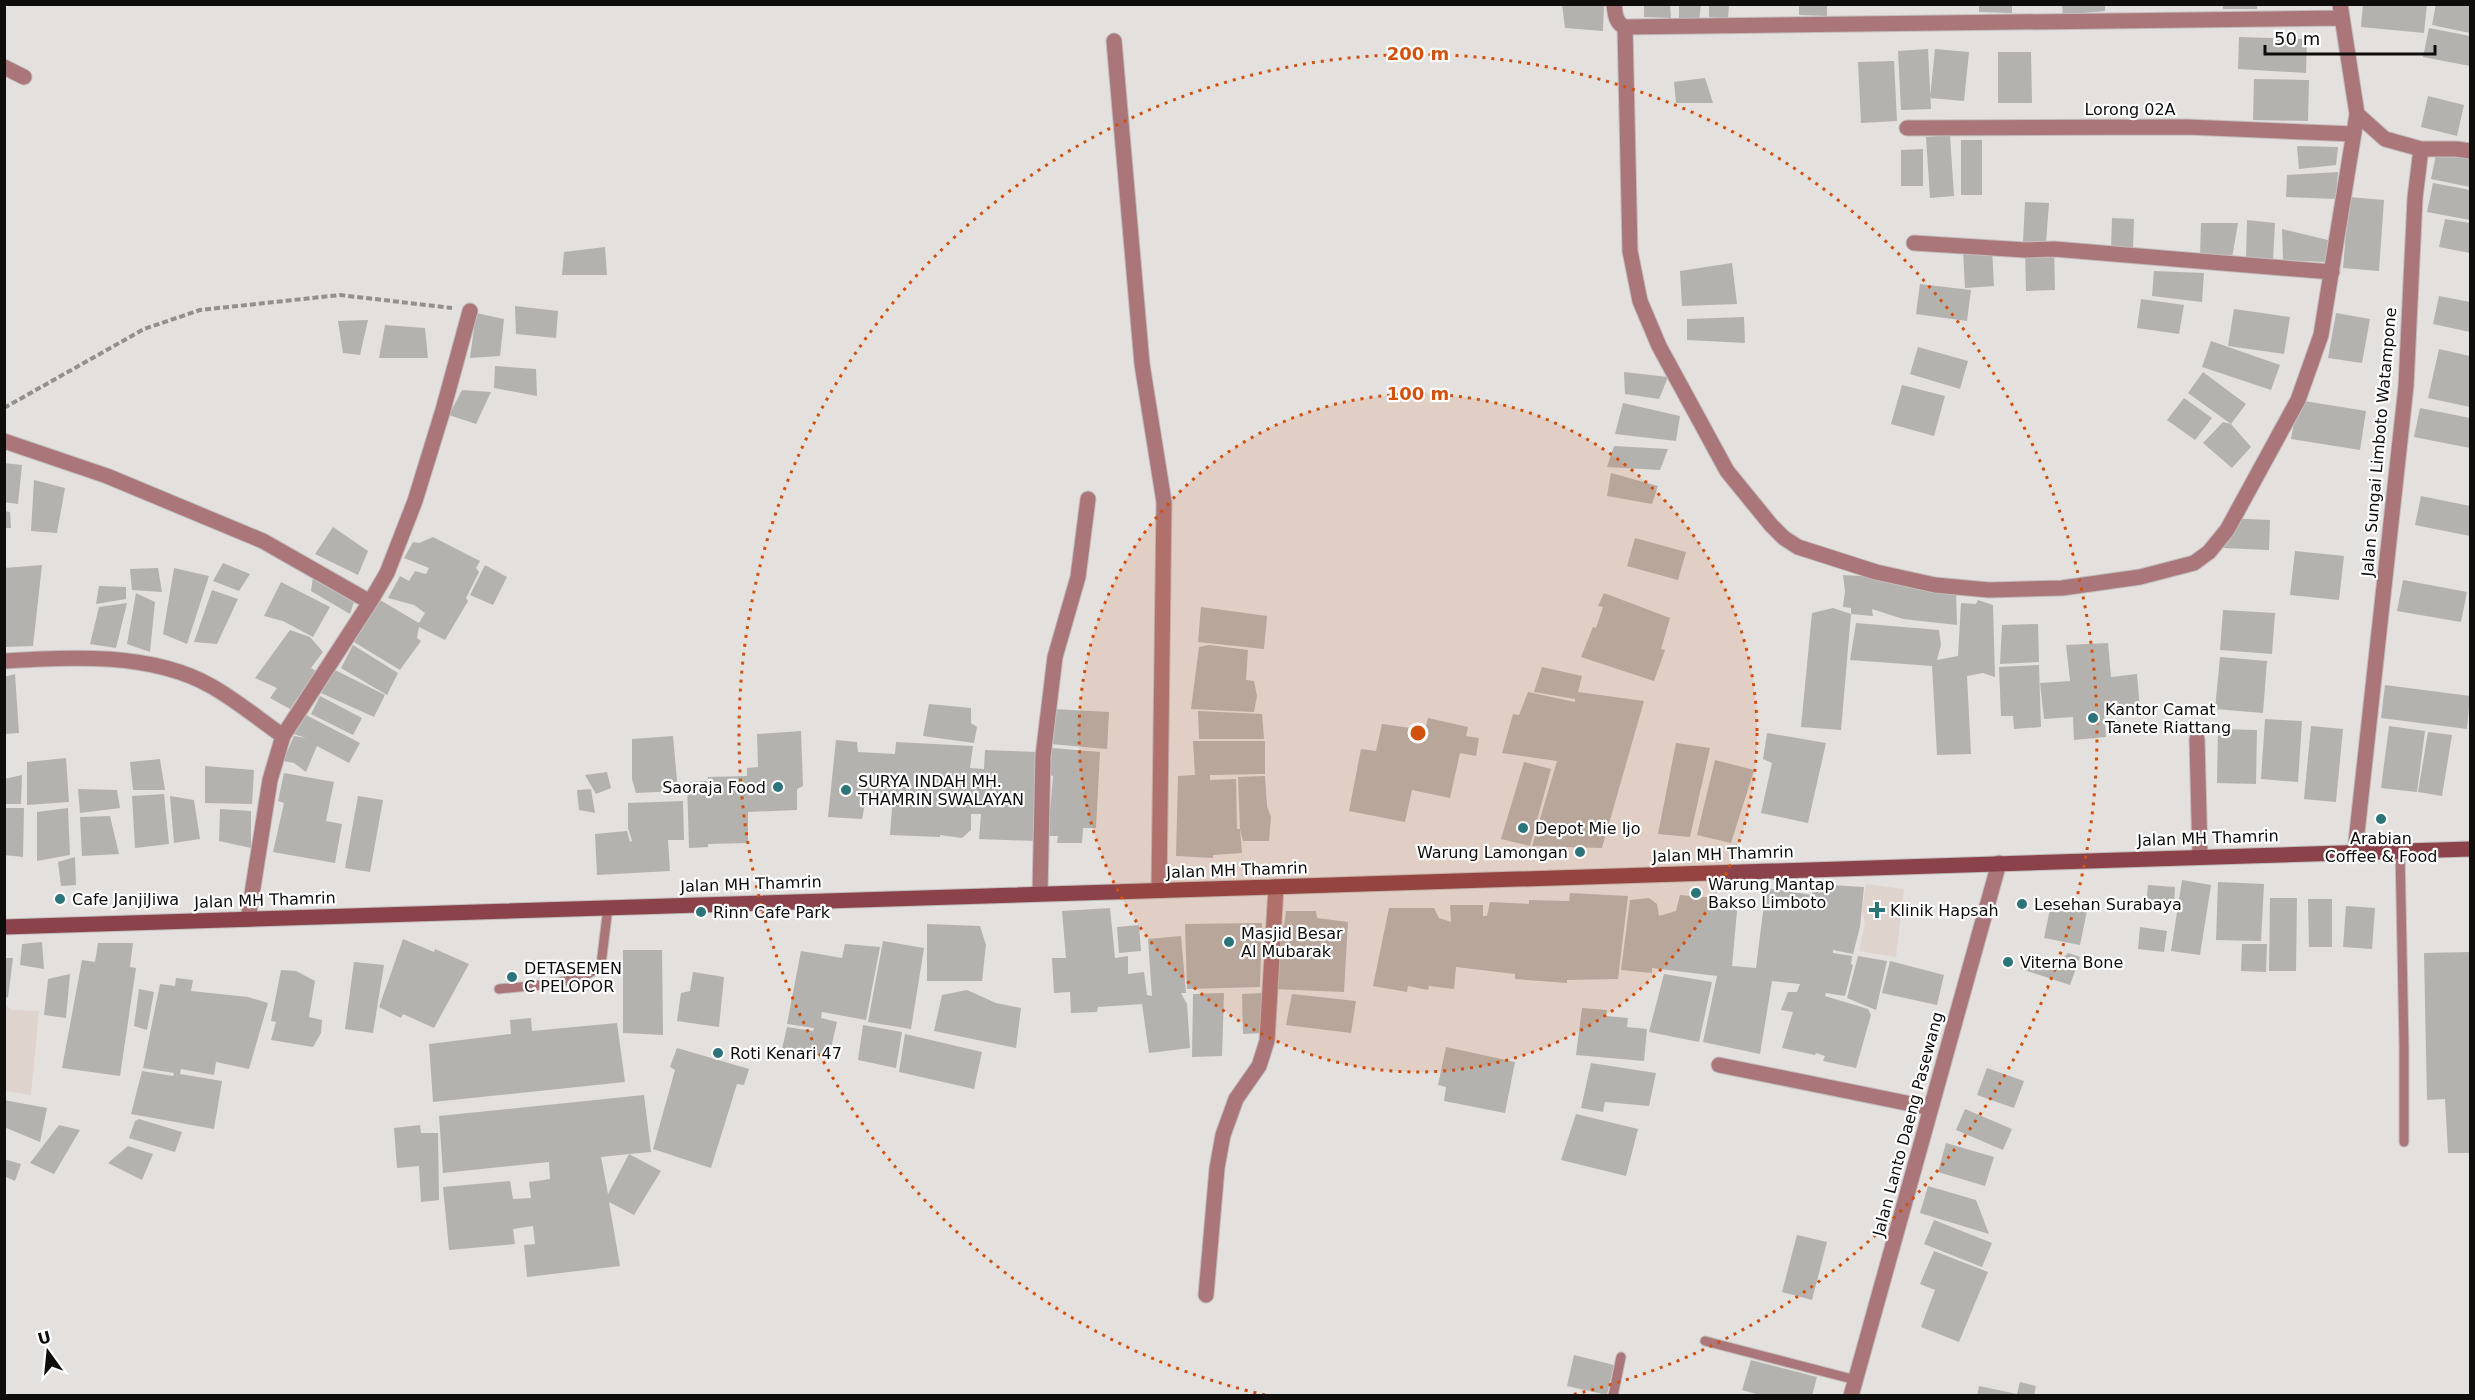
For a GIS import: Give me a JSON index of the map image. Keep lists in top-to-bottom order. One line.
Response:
{"streets":{"main road":["Jalan MH Thamrin"],"street":["Lorong 02A","Jalan Sungai Limboto Watampone","Jalan Lanto Daeng Pasewang"]},"crossings":[["Jalan Sungai Limboto Watampone","Jalan MH Thamrin"],["Jalan MH Thamrin","Jalan Lanto Daeng Pasewang"]],"places":{"other":["Kantor Camat Tanete Riattang","Saoraja Food","SURYA INDAH MH. THAMRIN SWALAYAN","Arabian Coffee & Food","Depot Mie Ijo","Warung Lamongan","Warung Mantap Bakso Limboto","Cafe JanjiJiwa","Lesehan Surabaya","Rinn Cafe Park","Masjid Besar Al Mubarak","Viterna Bone","DETASEMEN C PELOPOR","Roti Kenari 47"],"health":["Klinik Hapsah"]},"scale_bar":"50 m","north":"top","rings":["200 m","100 m"]}
